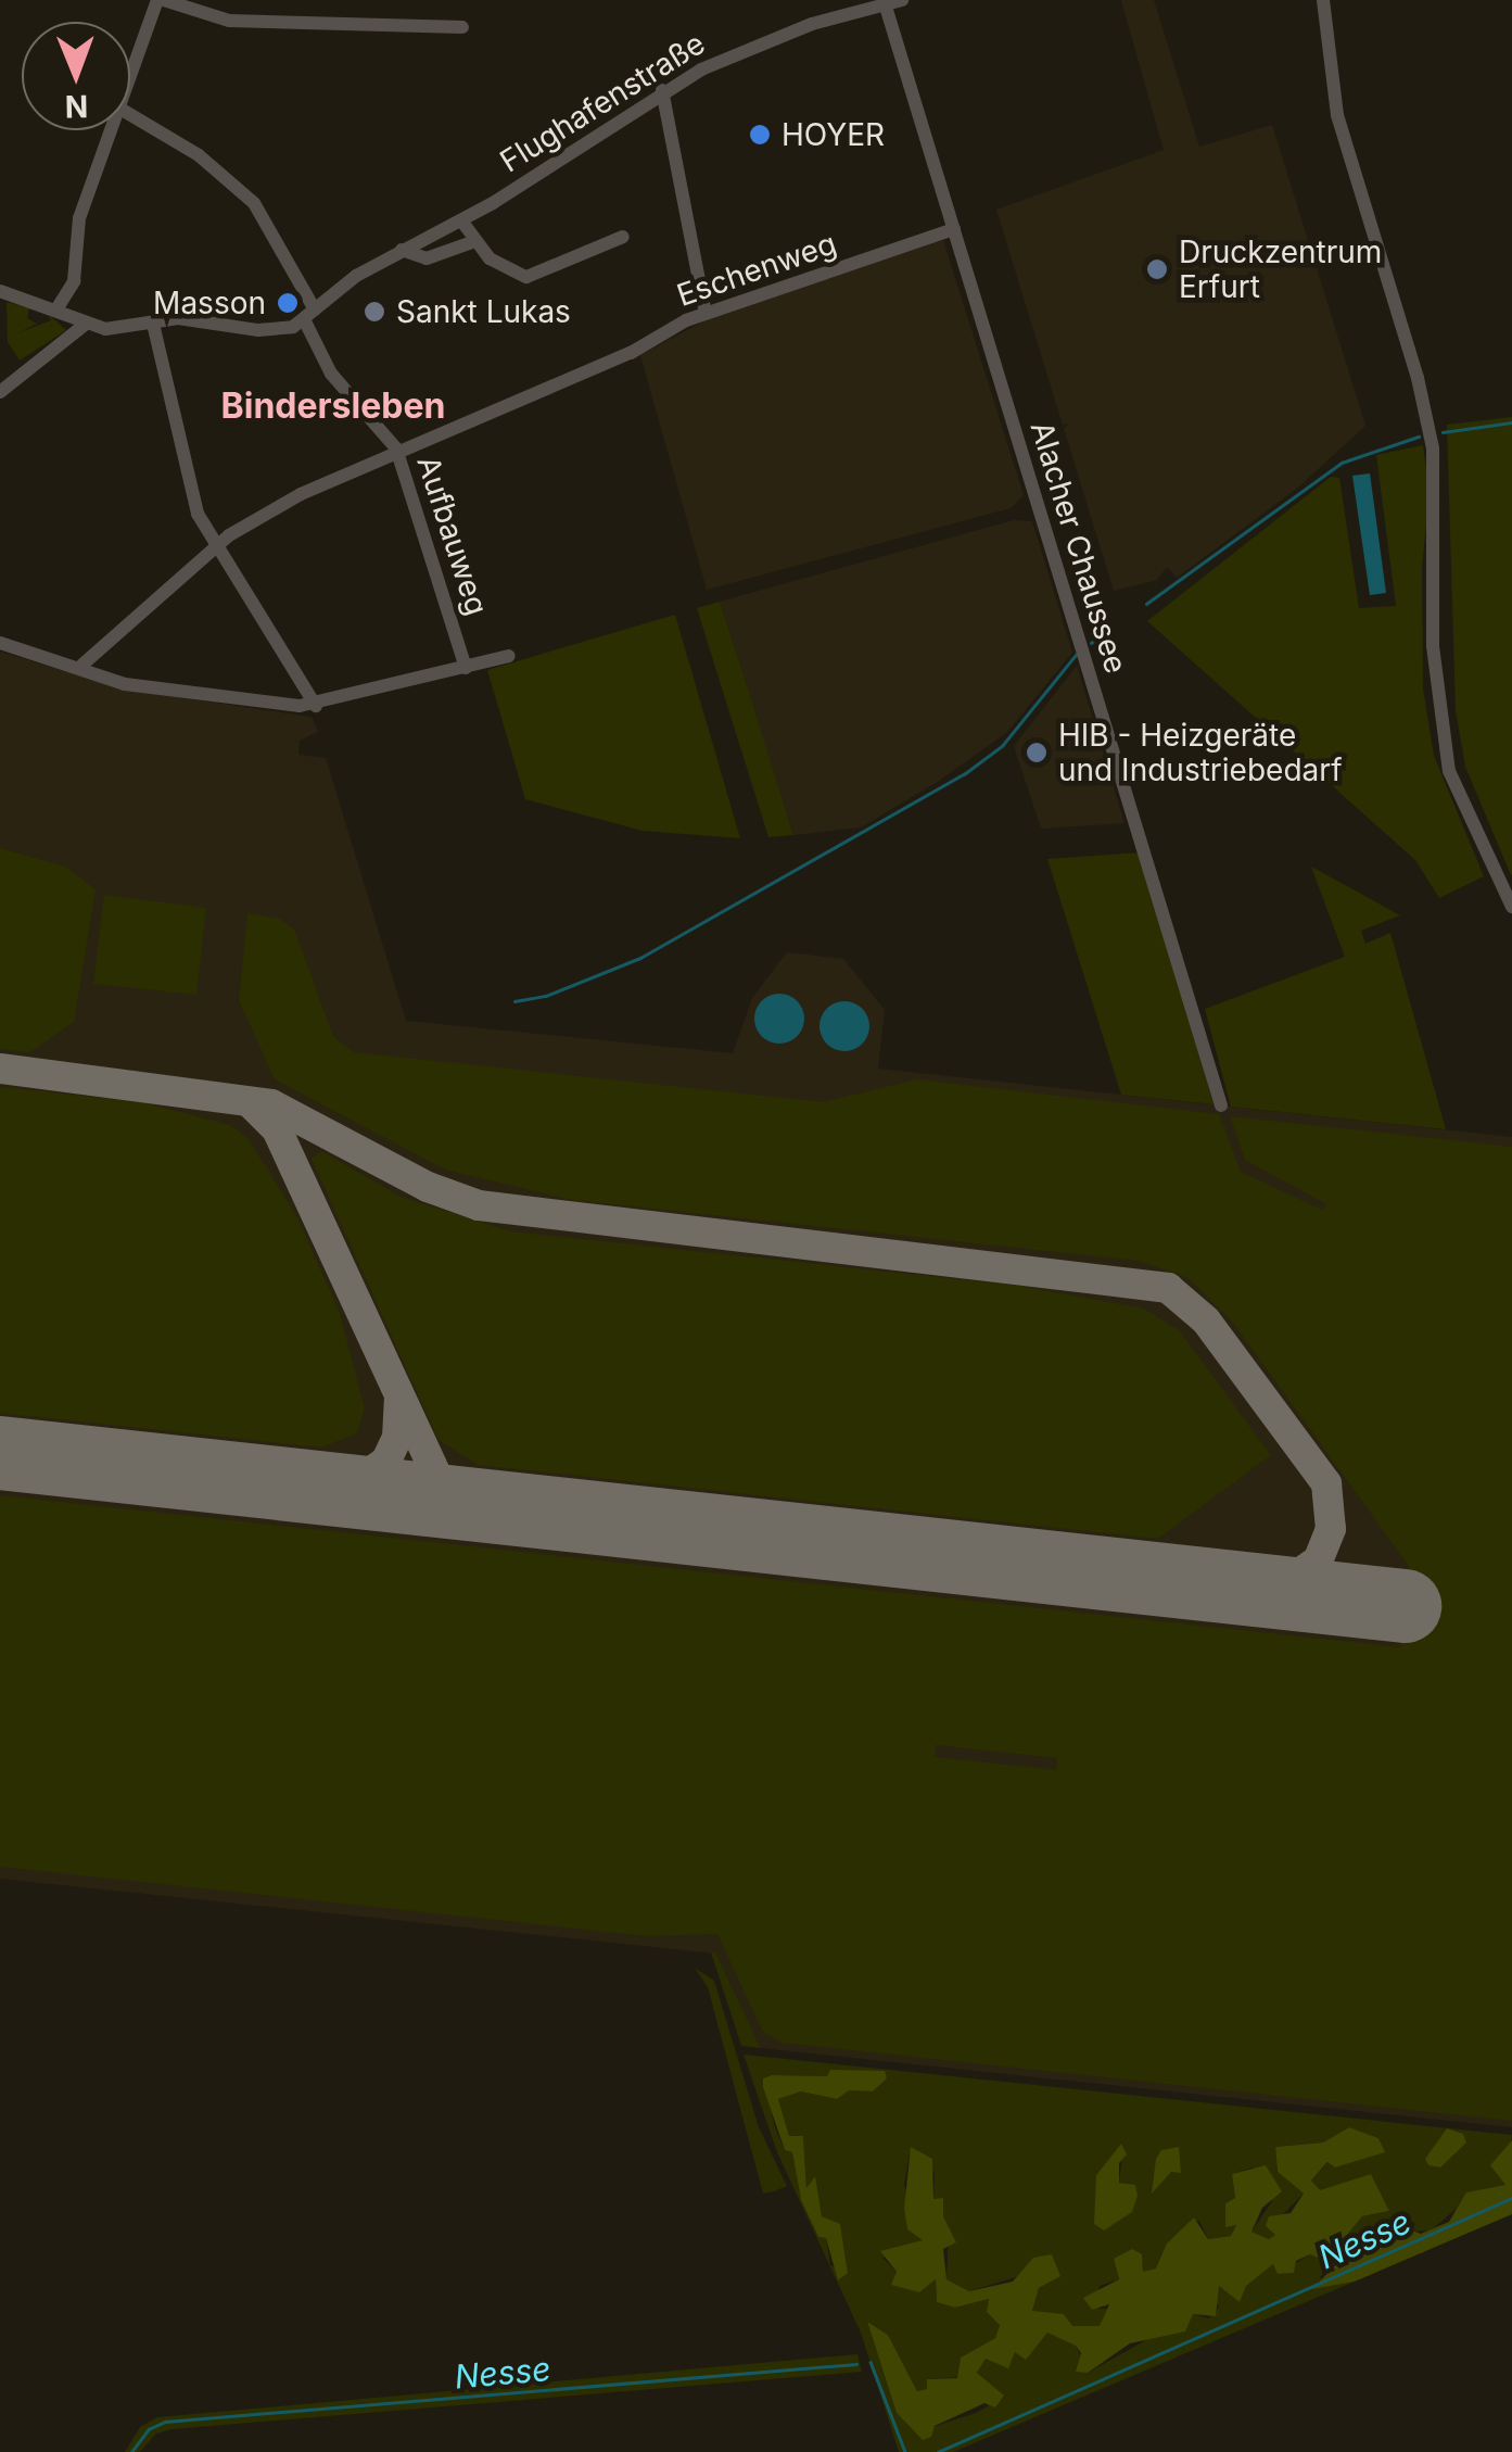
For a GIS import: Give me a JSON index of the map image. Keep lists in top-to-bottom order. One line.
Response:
{"streets":{"street":["Flughafenstraße","Eschenweg","Aufbauweg","Alacher Chaussee"]},"crossings":[["Flughafenstraße","Aufbauweg"],["Flughafenstraße","Alacher Chaussee"],["Eschenweg","Aufbauweg"],["Eschenweg","Alacher Chaussee"]],"districts":["Bindersleben"],"water":["Nesse"],"places":["HOYER","Druckzentrum Erfurt","Masson","Sankt Lukas","HIB - Heizgeräte und Industriebedarf"],"north":"bottom"}
